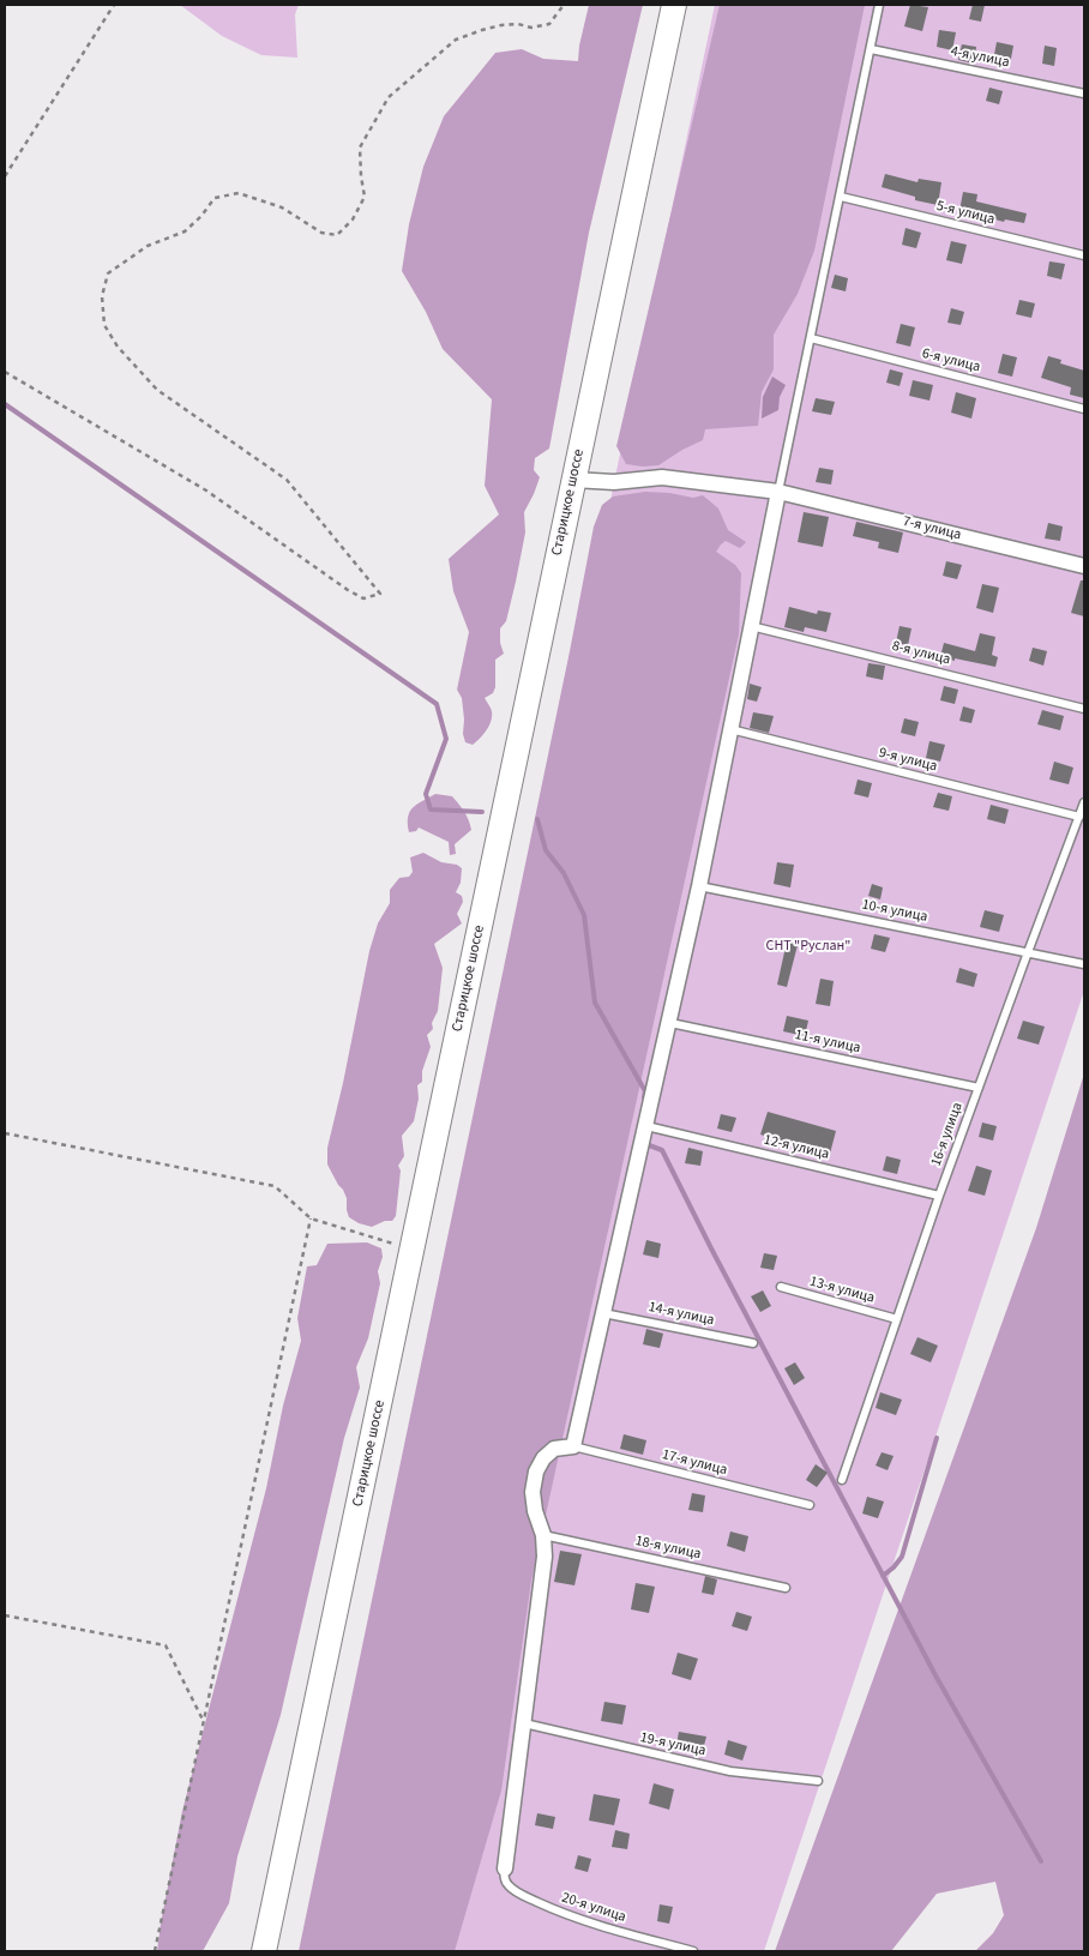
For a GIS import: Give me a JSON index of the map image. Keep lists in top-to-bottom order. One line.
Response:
{"streets":{"main road":["Старицкое шоссе"],"street":["7-я улица"],"lane":["4-я улица","5-я улица","6-я улица","8-я улица","9-я улица","10-я улица","11-я улица","16-я улица","12-я улица","13-я улица","14-я улица","17-я улица","18-я улица","19-я улица","20-я улица"]},"crossings":[["Старицкое шоссе","7-я улица"],["9-я улица","16-я улица"],["10-я улица","16-я улица"],["11-я улица","16-я улица"],["16-я улица","12-я улица"],["16-я улица","13-я улица"]],"parks":["СНТ \"Руслан\""]}
